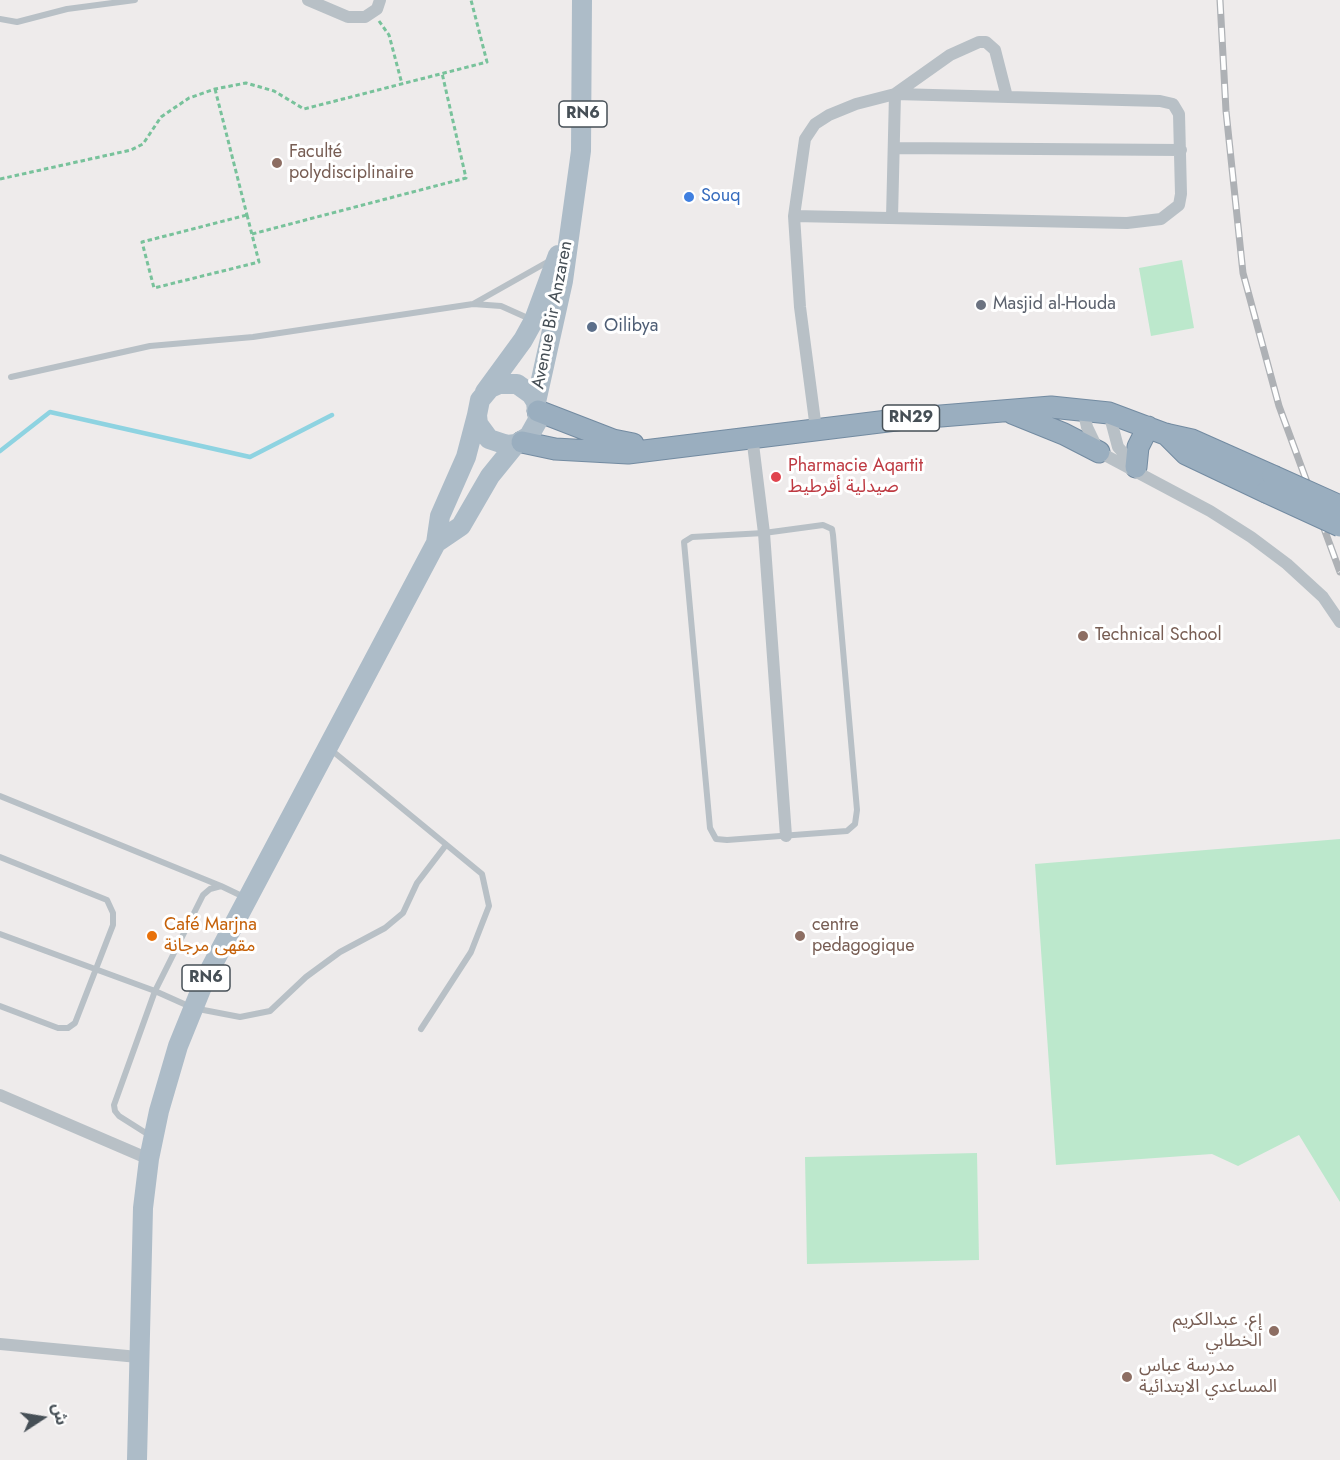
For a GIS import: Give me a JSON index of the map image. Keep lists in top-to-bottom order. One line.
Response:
{"streets":{"highway":["RN29"],"main road":["RN6","Avenue Bir Anzaren"]},"crossings":[["RN6","Avenue Bir Anzaren"],["RN6","RN29"],["Avenue Bir Anzaren","RN29"]],"places":["Faculté polydisciplinaire","Souq","Masjid al-Houda","Oilibya","Pharmacie Aqartit صيدلية أقرطيط","Technical School","Café Marjna مقهى مرجانة","centre pedagogique","إع. عبدالكريم الخطابي","مدرسة عباس المساعدي الابتدائية"],"north":"right"}
